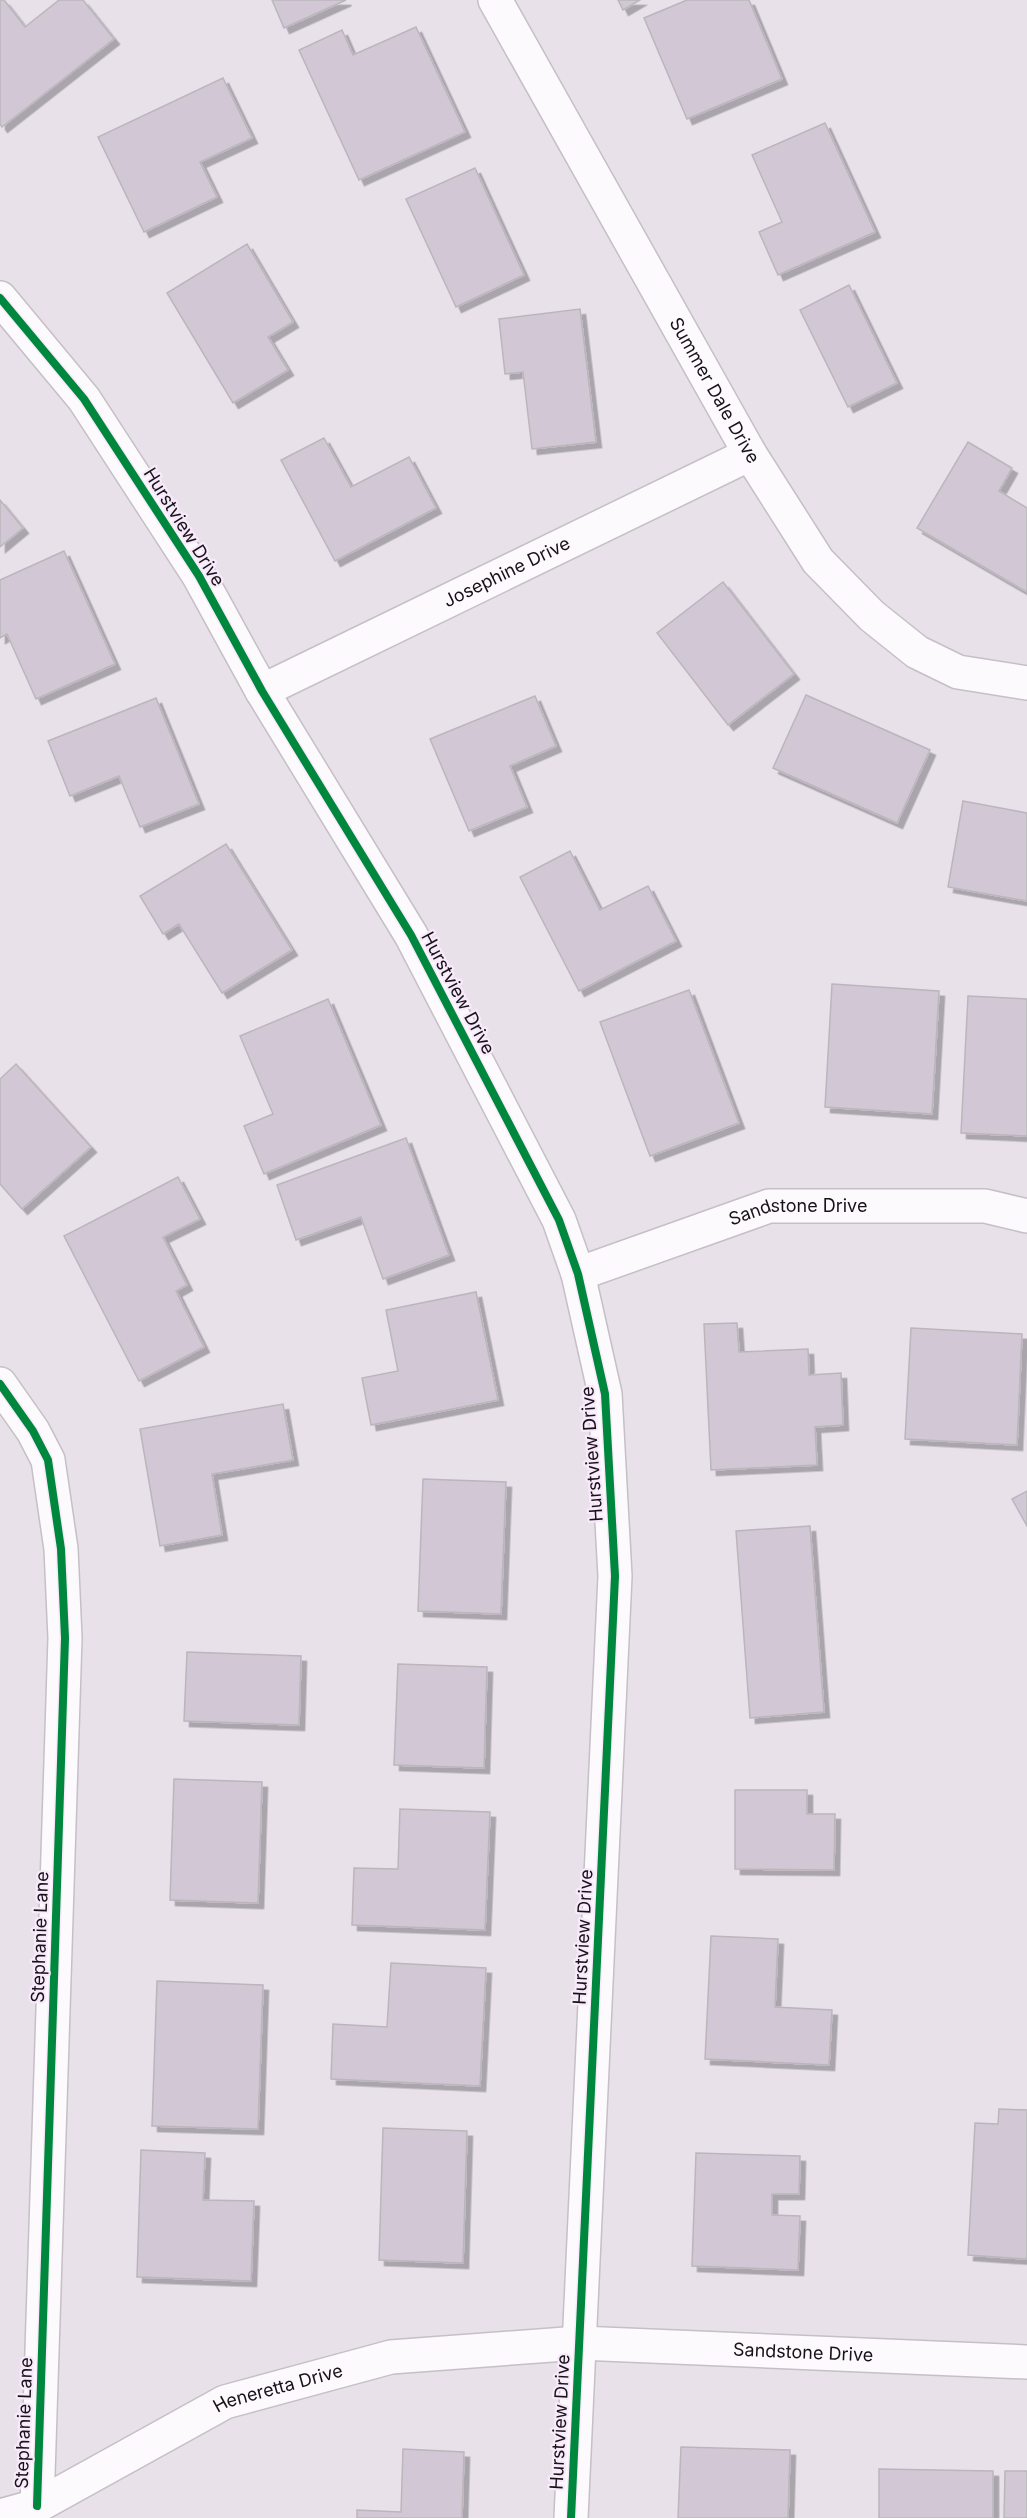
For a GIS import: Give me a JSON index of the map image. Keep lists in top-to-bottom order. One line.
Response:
{"streets":{"street":["Summer Dale Drive","Hurstview Drive","Josephine Drive","Sandstone Drive","Stephanie Lane","Heneretta Drive"]},"crossings":[["Summer Dale Drive","Josephine Drive"],["Hurstview Drive","Josephine Drive"],["Hurstview Drive","Sandstone Drive"],["Hurstview Drive","Heneretta Drive"],["Sandstone Drive","Heneretta Drive"],["Stephanie Lane","Heneretta Drive"]]}
